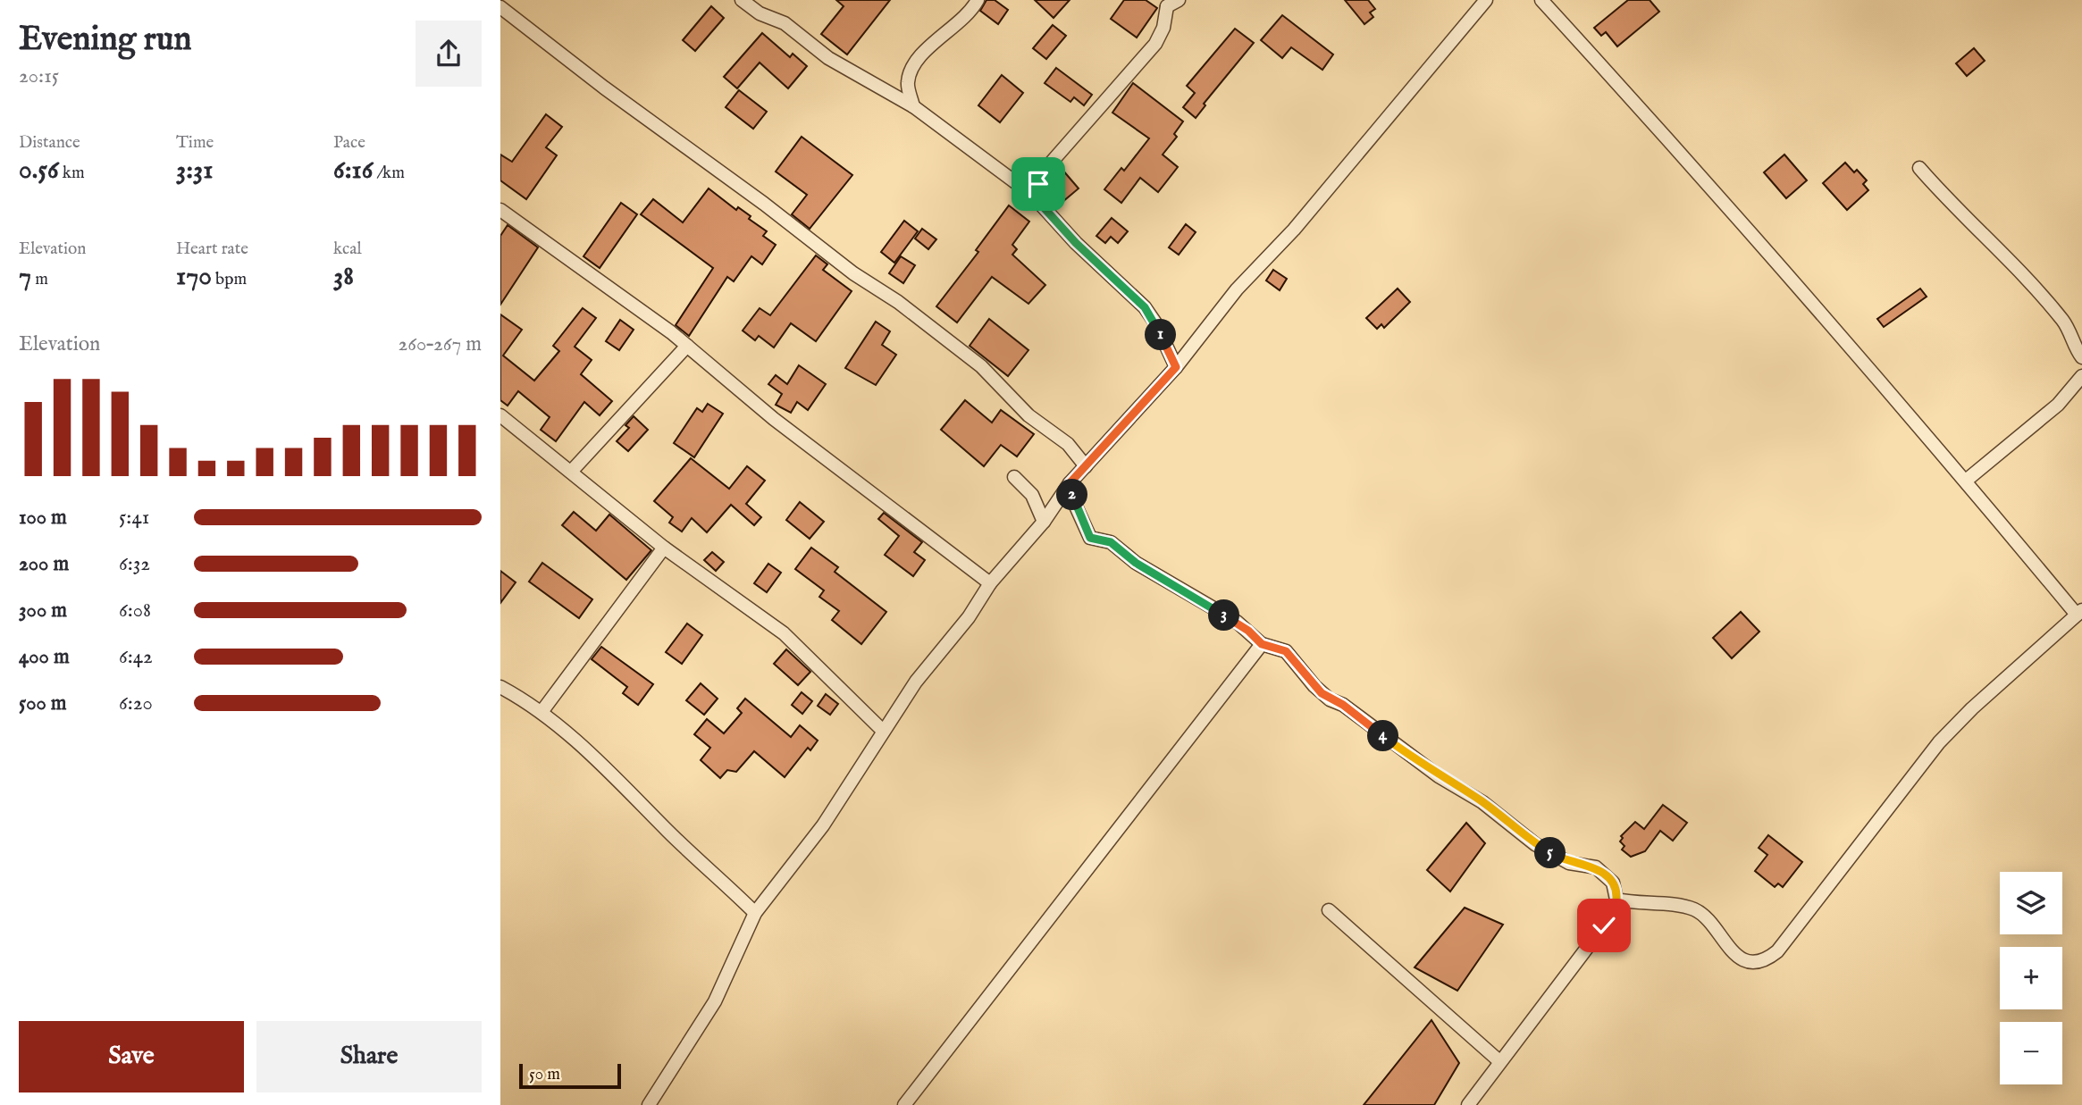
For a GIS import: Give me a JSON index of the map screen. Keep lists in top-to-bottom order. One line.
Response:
{"scale_bar":"50 m","page":{"heading":["Evening run","20:15"],"stats":[["Distance","0.56 km"],["Time","3:31"],["Pace","6:16 /km"],["Elevation","7 m"],["Heart rate","170 bpm"],["kcal","38"]],"chart":["Elevation","260–267 m"],"pins":["1","2","3","4","5"],"list":[{"name":"100 m","note":"5:41"},{"name":"200 m","note":"6:32"},{"name":"300 m","note":"6:08"},{"name":"400 m","note":"6:42"},{"name":"500 m","note":"6:20"}],"map_buttons":["+","−"],"buttons":["Save","Share"],"scale":"50 m"}}
